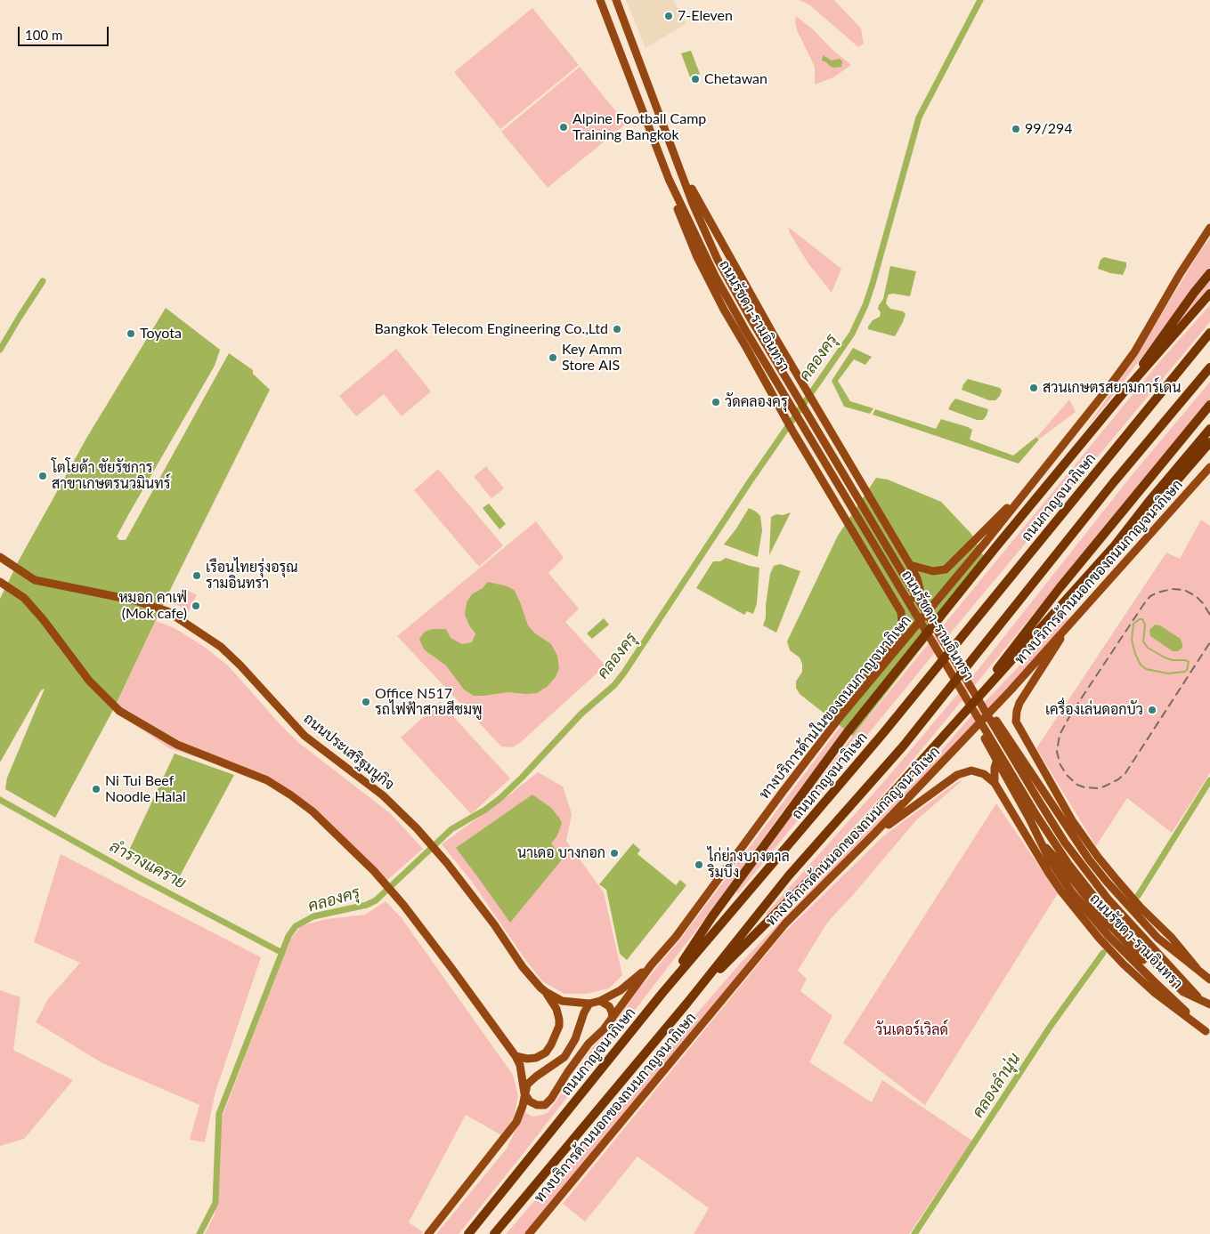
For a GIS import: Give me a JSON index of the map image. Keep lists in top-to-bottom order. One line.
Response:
{"streets":{"highway":["ถนนกาญจนาภิเษก"],"main road":["ถนนรัชดา-รามอินทรา","ทางบริการด้านนอกของถนนกาญจนาภิเษก","ทางบริการด้านในของถนนกาญจนาภิเษก","ถนนประเสริฐมนูกิจ"]},"crossings":[["ทางบริการด้านในของถนนกาญจนาภิเษก","ถนนประเสริฐมนูกิจ"]],"water":["คลองครุ","ลำรางแคราย","คลองลำนุ่น"],"parks":["วันเดอร์เวิลด์"],"places":["7-Eleven","Chetawan","Alpine Football Camp Training Bangkok","99/294","Bangkok Telecom Engineering Co.,Ltd","Toyota","Key Amm Store AIS","สวนเกษตรสยามการ์เดน","วัดคลองครุ","โตโยต้า ชัยรัชการ สาขาเกษตรนวมินทร์","เรือนไทยรุ่งอรุณ รามอินทรา","หมอก คาเฟ่ (Mok cafe)","Office N517 รถไฟฟ้าสายสีชมพู","เครื่องเล่นดอกบัว","Ni Tui Beef Noodle Halal","นาเดอ บางกอก","ไก่ย่างบางตาล ริมบึง"],"scale_bar":"100 m"}
